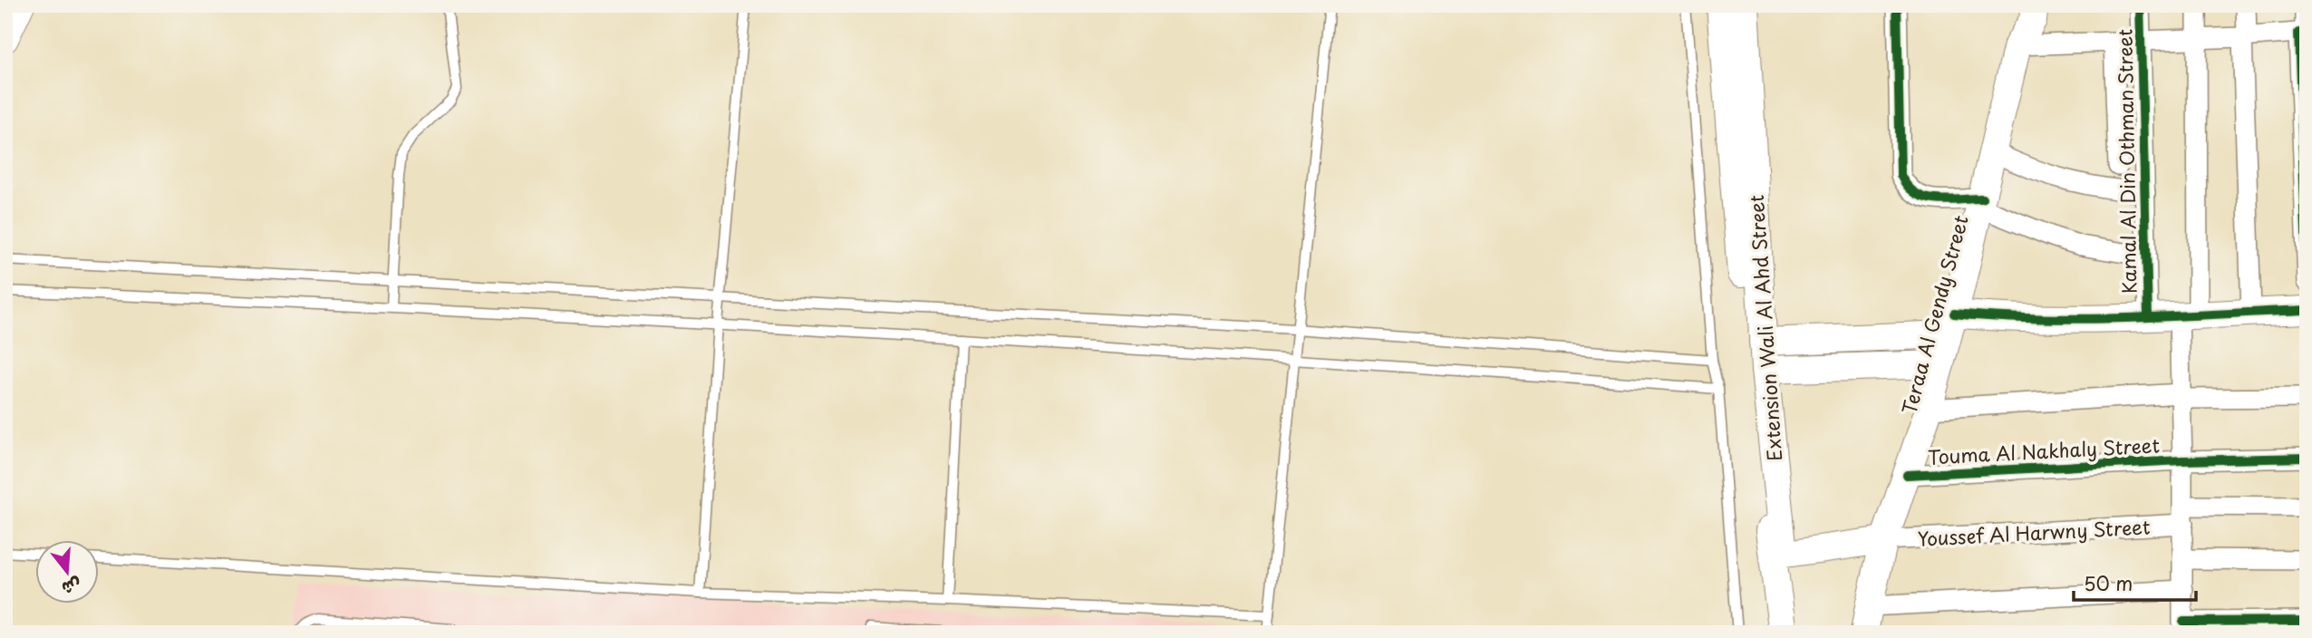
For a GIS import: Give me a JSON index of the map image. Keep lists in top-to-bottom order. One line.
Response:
{"streets":{"main road":["Teraa Al Gendy Street","Extension Wali Al Ahd Street"],"street":["Kamal Al Din Othman Street","Touma Al Nakhaly Street","Youssef Al Harwny Street"]},"crossings":[["Teraa Al Gendy Street","Touma Al Nakhaly Street"],["Teraa Al Gendy Street","Youssef Al Harwny Street"]],"scale_bar":"50 m","north":"bottom"}
